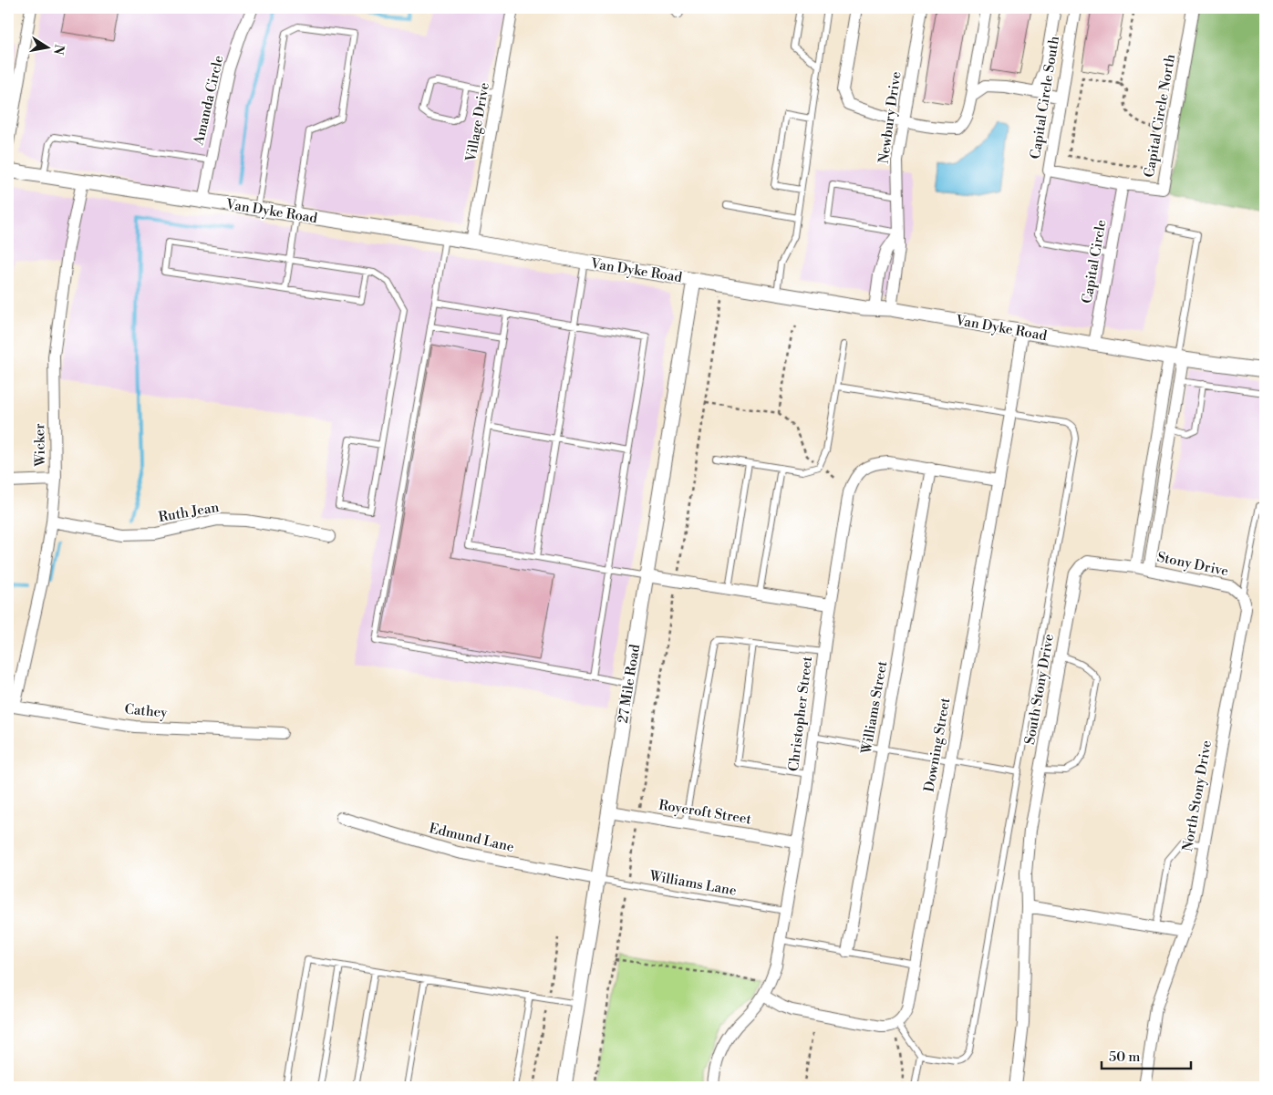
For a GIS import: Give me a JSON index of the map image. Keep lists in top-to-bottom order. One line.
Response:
{"streets":{"street":["Capital Circle South","Amanda Circle","Capital Circle North","Newbury Drive","Village Drive","Van Dyke Road","Capital Circle","Wicker","Ruth Jean","Stony Drive","27 Mile Road","South Stony Drive","Williams Street","Cathey","Christopher Street","Downing Street","North Stony Drive","Roycroft Street","Edmund Lane"],"lane":["Williams Lane"]},"crossings":[["Capital Circle South","Capital Circle North"],["Capital Circle South","Capital Circle"],["Amanda Circle","Van Dyke Road"],["Capital Circle North","Capital Circle"],["Newbury Drive","Van Dyke Road"],["Village Drive","Van Dyke Road"],["Van Dyke Road","Capital Circle"],["Van Dyke Road","Wicker"],["Van Dyke Road","27 Mile Road"],["Van Dyke Road","Downing Street"],["Wicker","Ruth Jean"],["Wicker","Cathey"],["Stony Drive","South Stony Drive"],["Stony Drive","North Stony Drive"],["27 Mile Road","Roycroft Street"],["27 Mile Road","Edmund Lane"],["27 Mile Road","Williams Lane"],["Williams Street","Christopher Street"],["Christopher Street","Downing Street"],["Christopher Street","Roycroft Street"],["Christopher Street","Williams Lane"],["Edmund Lane","Williams Lane"]],"scale_bar":"50 m","north":"right"}
